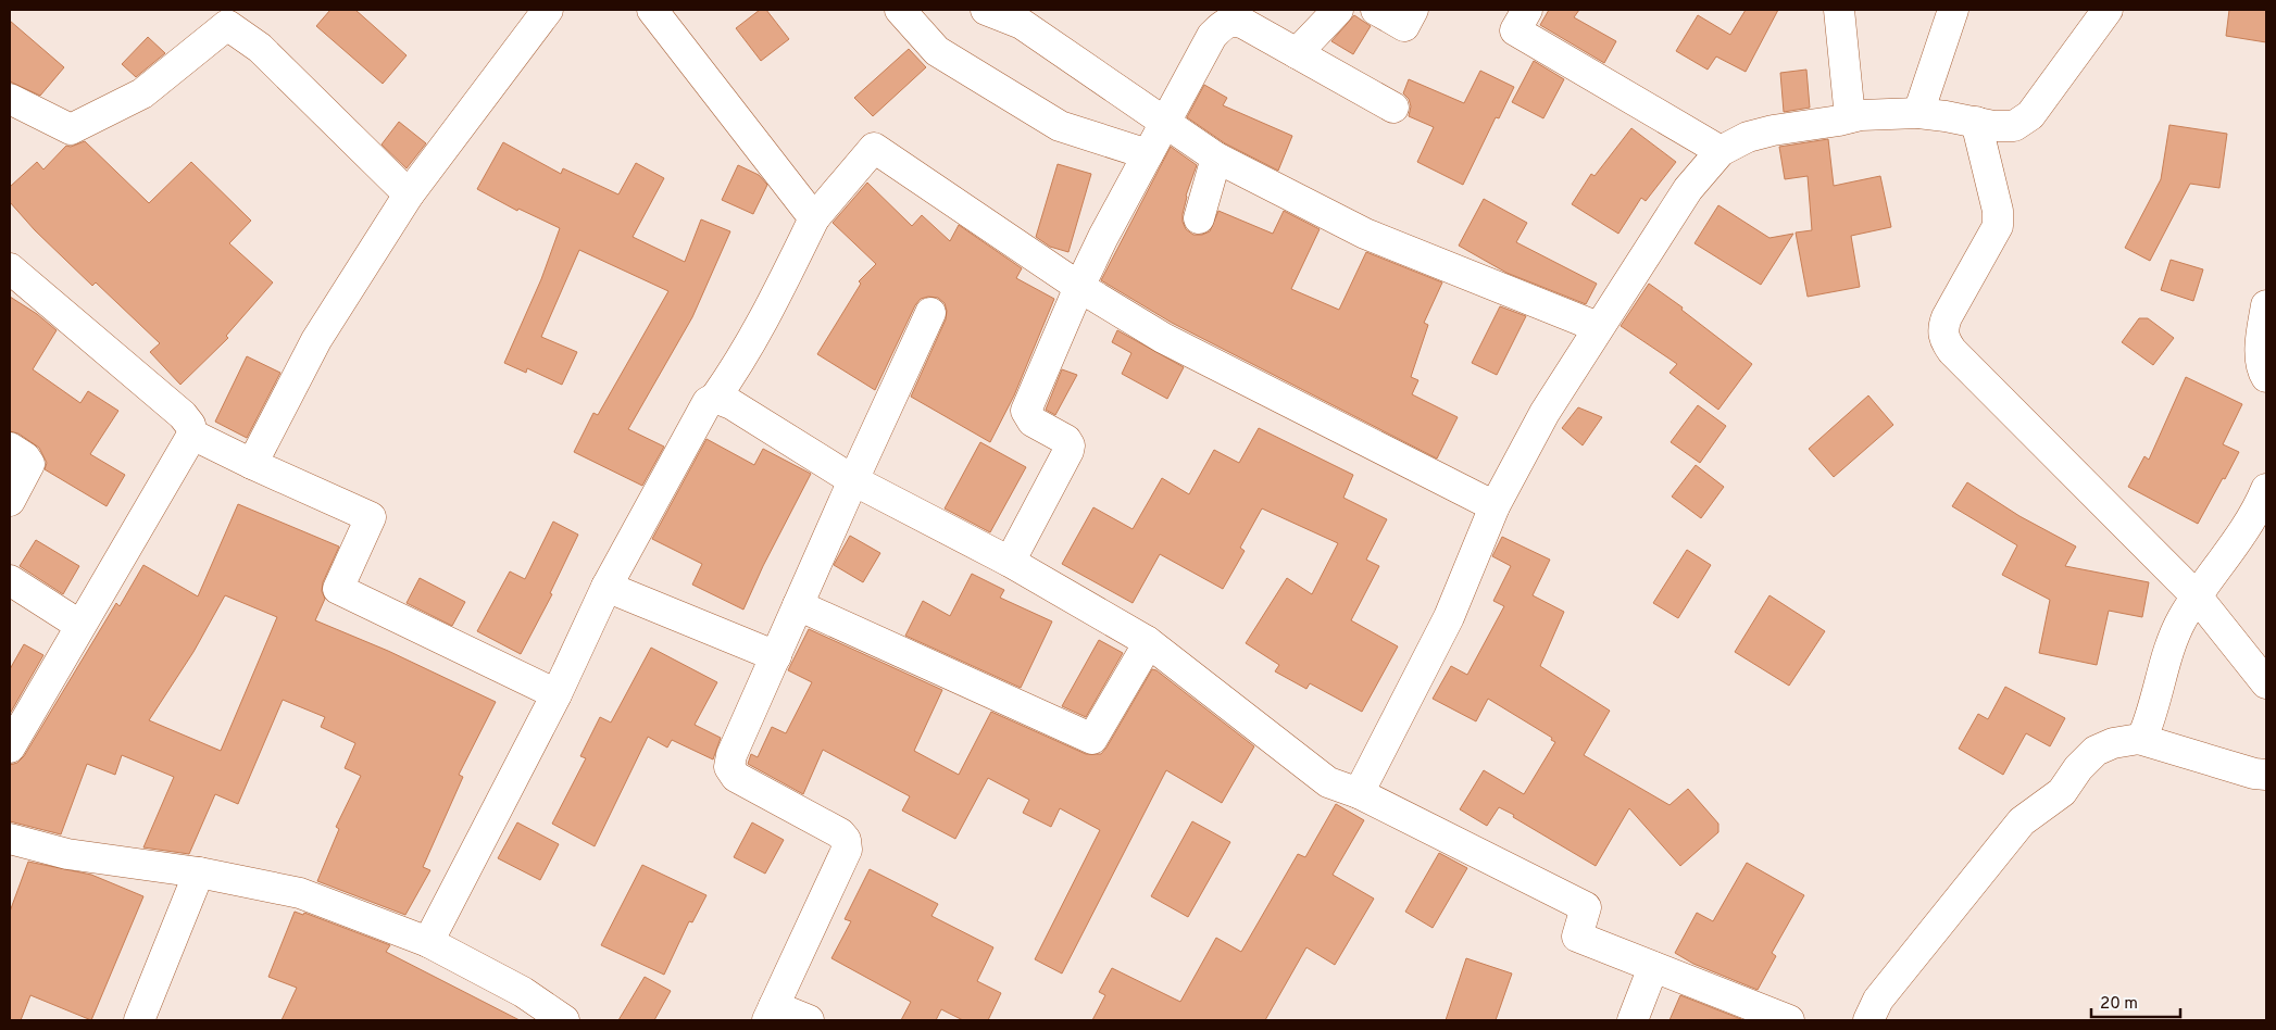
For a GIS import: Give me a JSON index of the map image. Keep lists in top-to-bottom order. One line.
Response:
{"scale_bar":"20 m"}
